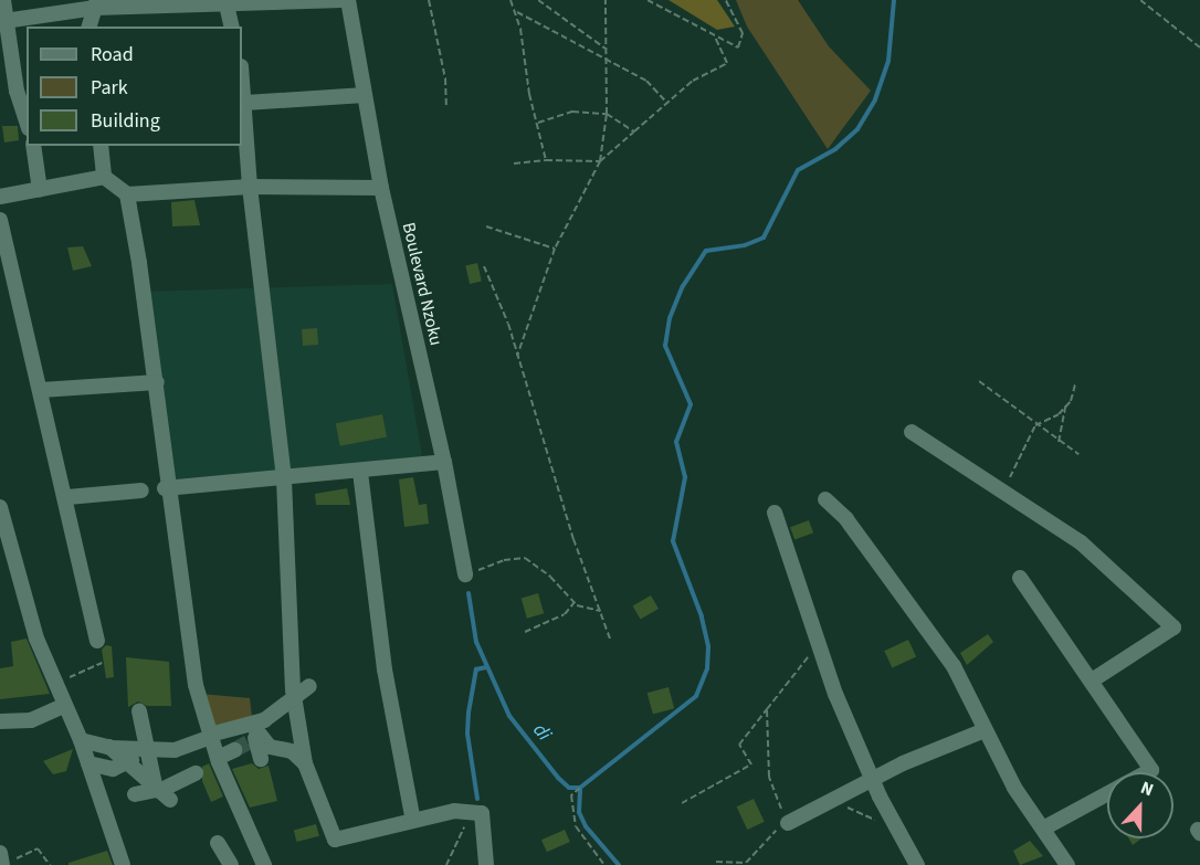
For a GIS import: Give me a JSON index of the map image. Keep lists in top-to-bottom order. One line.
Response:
{"streets":{"street":["Boulevard Nzoku"]},"water":["di"],"legend":["Road","Park","Building"],"north":"top"}
